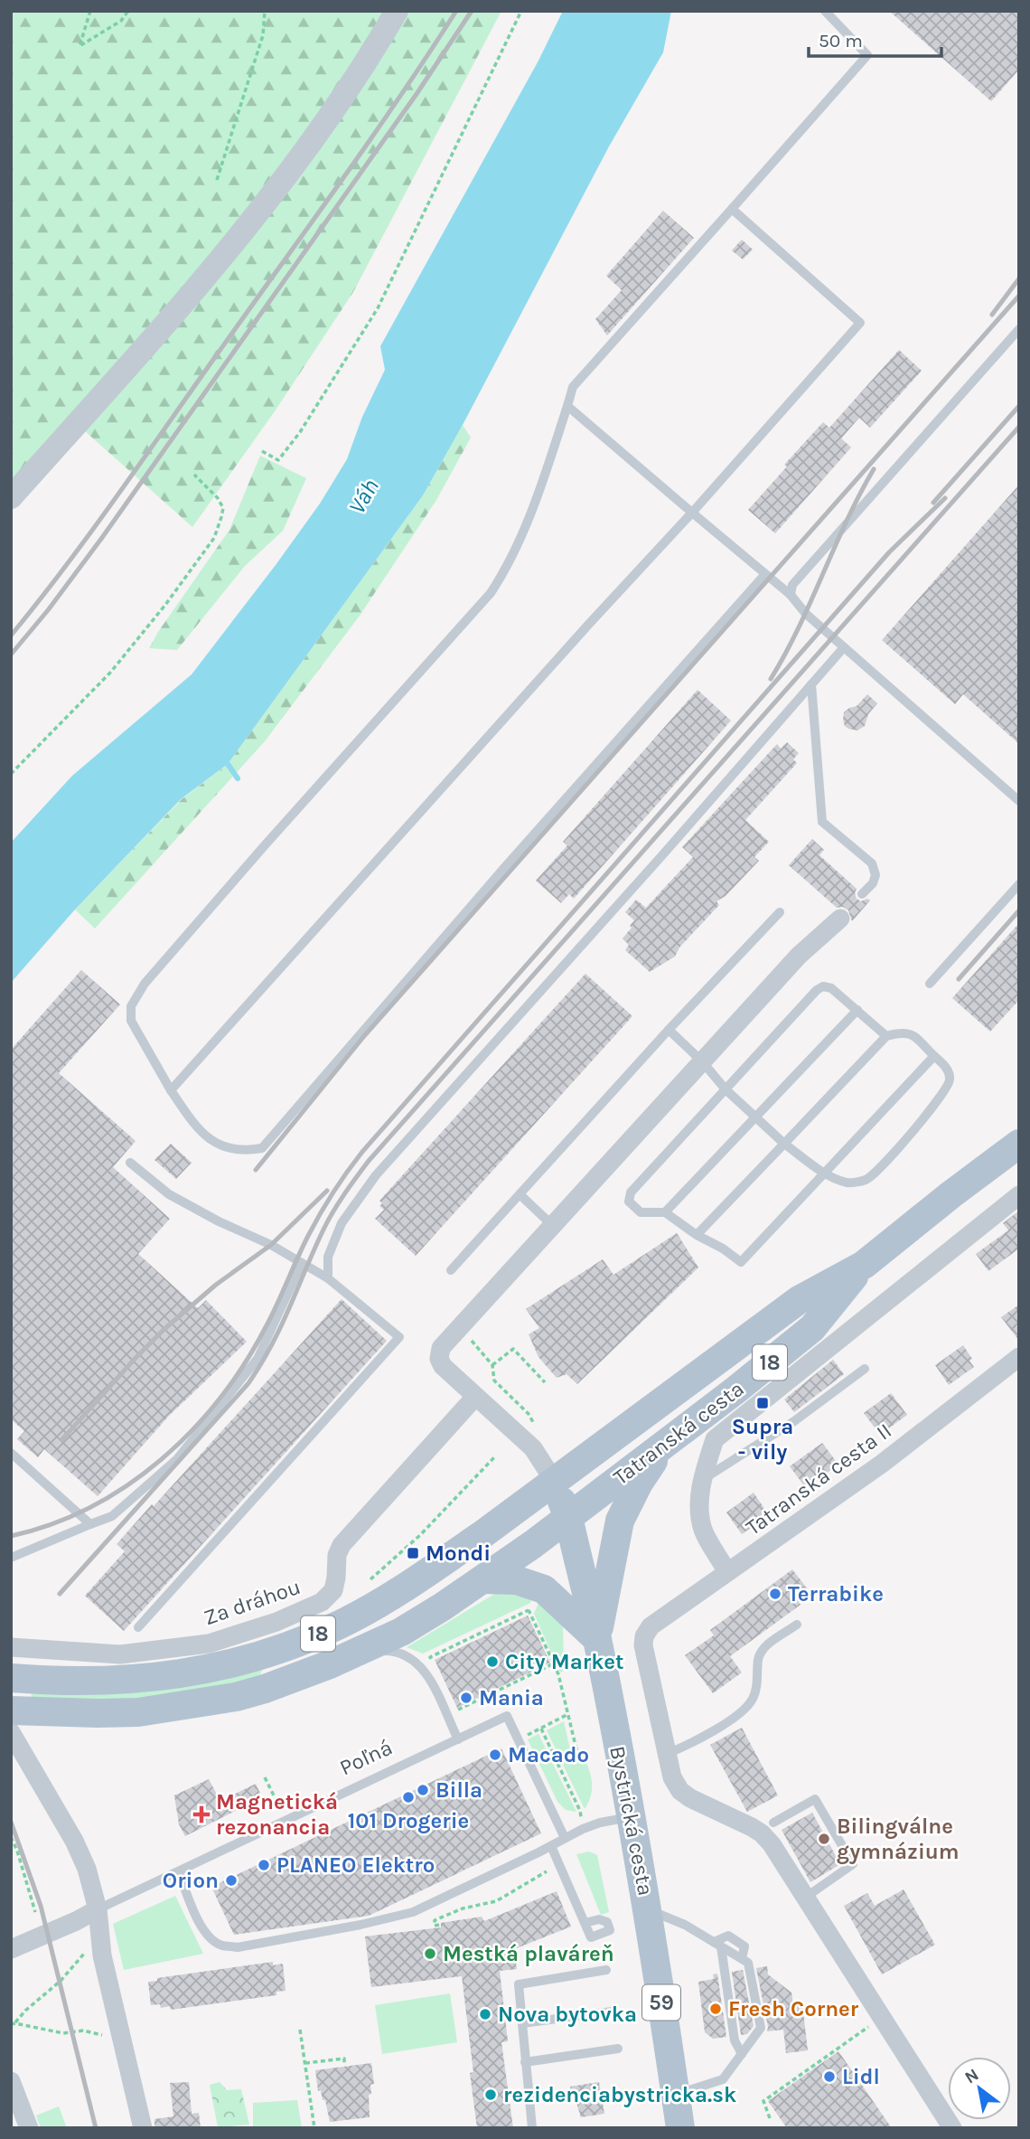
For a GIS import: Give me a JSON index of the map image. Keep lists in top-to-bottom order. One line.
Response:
{"streets":{"main road":["18","Tatranská cesta","Bystrická cesta","59"],"street":["Tatranská cesta II","Za dráhou","Poľná"]},"crossings":[["18","Tatranská cesta"],["18","Bystrická cesta"],["Tatranská cesta","Bystrická cesta"]],"water":["Váh"],"places":{"transit":["Supra - vily","Mondi"],"other":["Terrabike","City Market","Mania","Macado","Billa","101 Drogerie","Bilingválne gymnázium","PLANEO Elektro","Orion","Mestká plaváreň","Fresh Corner","Nova bytovka","Lidl","rezidenciabystricka.sk"],"health":["Magnetická rezonancia"]},"scale_bar":"50 m","north":"top left"}
